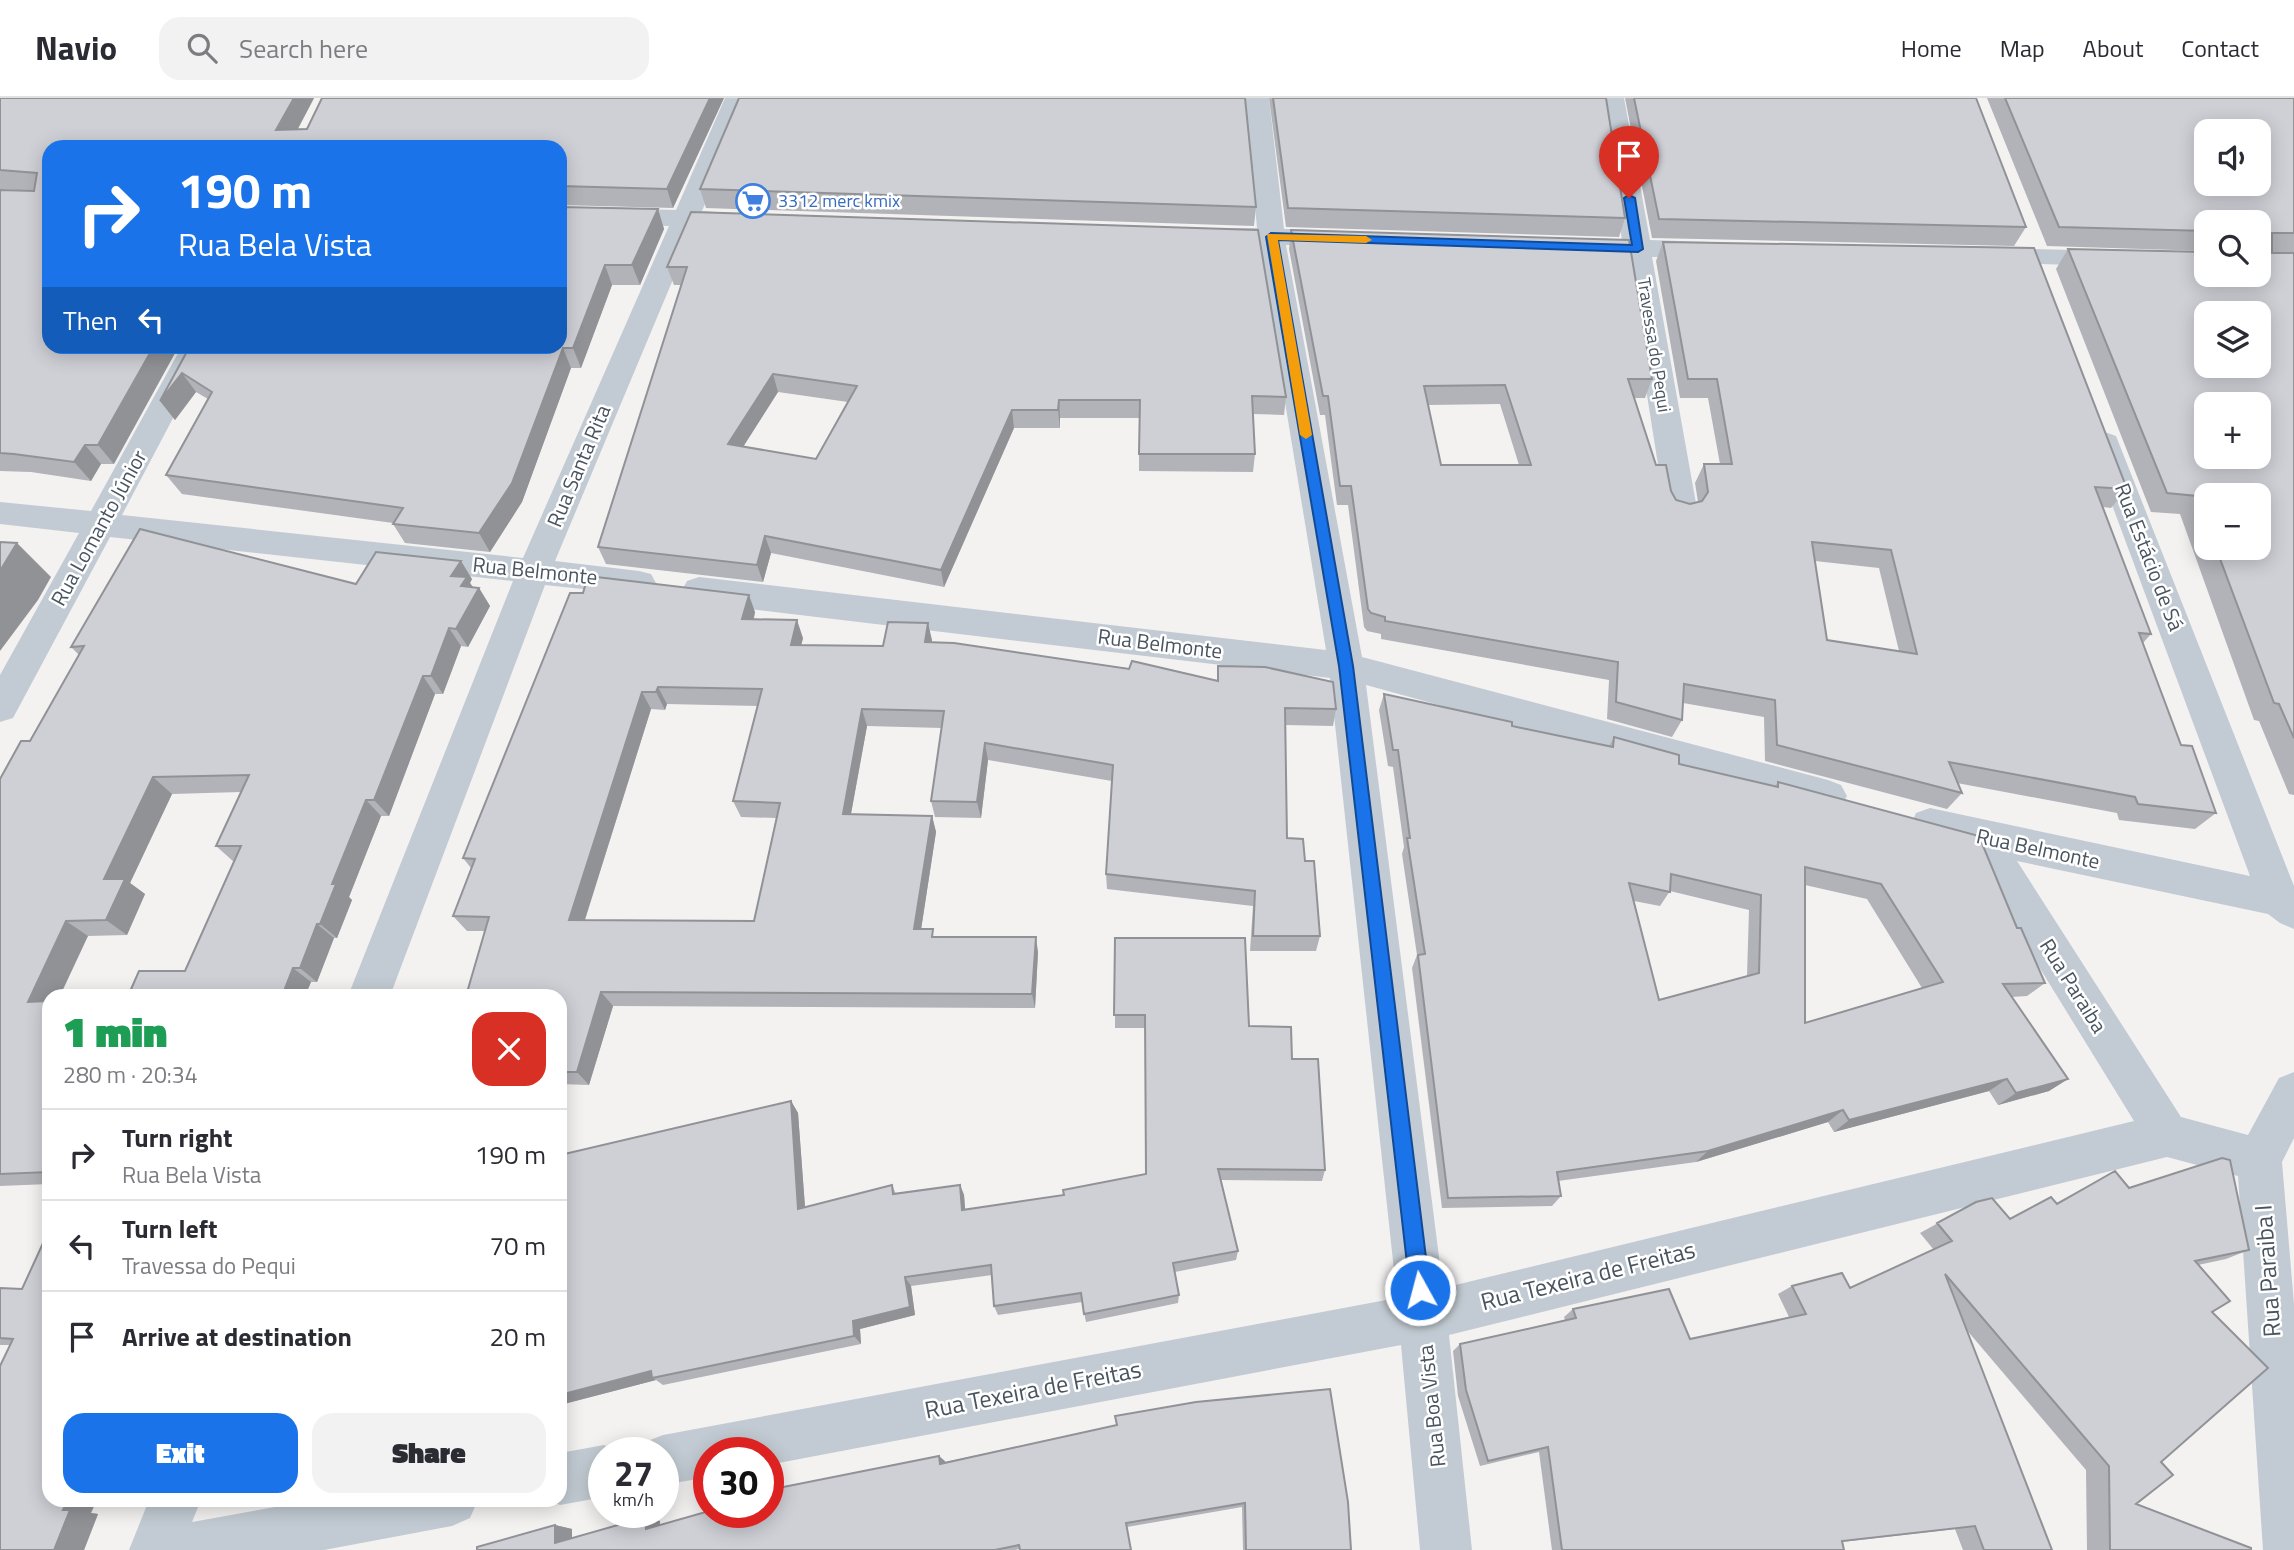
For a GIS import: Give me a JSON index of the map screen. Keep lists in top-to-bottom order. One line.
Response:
{"streets":{"street":["Travessa do Pequi","Rua Santa Rita","Rua Lomanto Júnior","Rua Estácio de Sá","Rua Belmonte","Rua Paraiba","Rua Paraiba I","Rua Texeira de Freitas","Rua Boa Vista"]},"crossings":[["Rua Santa Rita","Rua Belmonte"],["Rua Lomanto Júnior","Rua Belmonte"],["Rua Estácio de Sá","Rua Belmonte"],["Rua Belmonte","Rua Paraiba"],["Rua Belmonte","Rua Boa Vista"],["Rua Paraiba","Rua Texeira de Freitas"],["Rua Paraiba I","Rua Texeira de Freitas"],["Rua Texeira de Freitas","Rua Boa Vista"]],"places":{"supermarket":["3312 merc kmix"]},"page":{"header":"Navio","search":"Search here","nav":["Home","Map","About","Contact"],"map_buttons":["+","−"],"turn":["190 m","Rua Bela Vista"],"then":"Then","heading":["1 min","280 m · 20:34"],"list":[{"name":"Turn right","note":"Rua Bela Vista","value":"190 m"},{"name":"Turn left","note":"Travessa do Pequi","value":"70 m"},{"name":"Arrive at destination","value":"20 m"}],"buttons":["Exit","Share"],"speed":"27 km/h","limit":"30"}}
